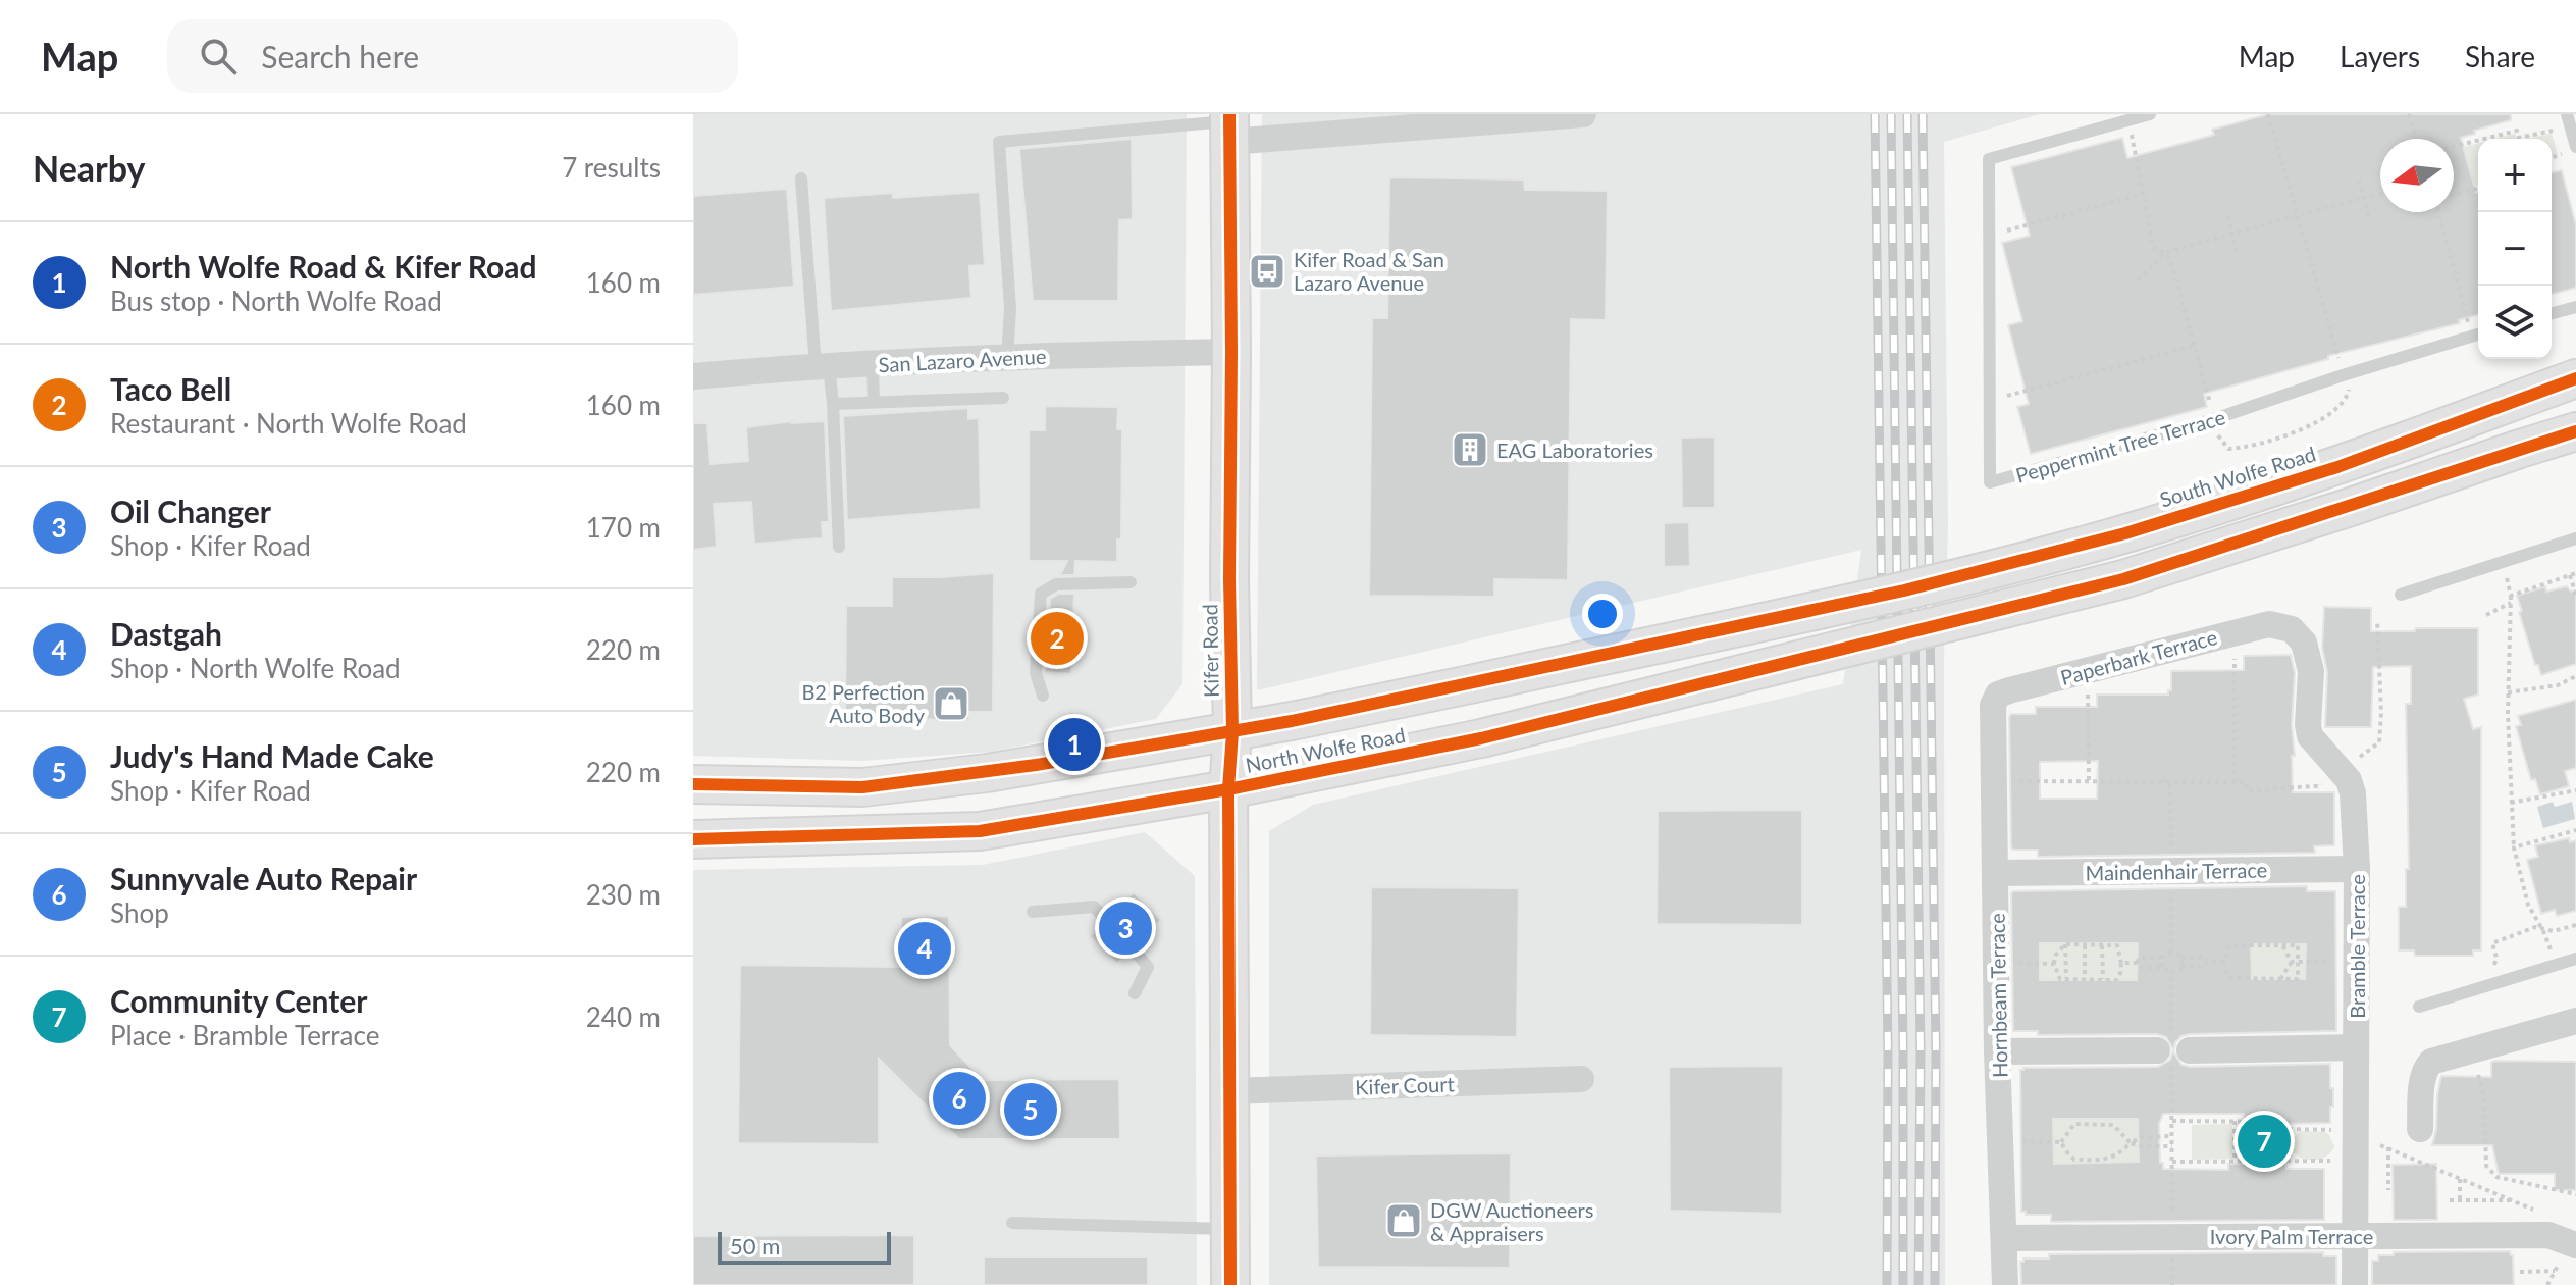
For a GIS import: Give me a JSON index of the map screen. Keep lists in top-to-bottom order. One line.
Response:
{"streets":{"main road":["South Wolfe Road","Kifer Road","North Wolfe Road"],"street":["San Lazaro Avenue","Paperbark Terrace","Maindenhair Terrace","Bramble Terrace","Hornbeam Terrace","Kifer Court","Ivory Palm Terrace"],"lane":["Peppermint Tree Terrace"]},"crossings":[["San Lazaro Avenue","Kifer Road"],["South Wolfe Road","North Wolfe Road"],["Kifer Road","North Wolfe Road"],["Kifer Road","Kifer Court"],["Paperbark Terrace","Bramble Terrace"],["Paperbark Terrace","Hornbeam Terrace"],["Maindenhair Terrace","Bramble Terrace"],["Maindenhair Terrace","Hornbeam Terrace"],["Bramble Terrace","Ivory Palm Terrace"],["Hornbeam Terrace","Ivory Palm Terrace"]],"places":{"bus stop":["Kifer Road & San Lazaro Avenue"],"building":["EAG Laboratories"],"shop":["B2 Perfection Auto Body","DGW Auctioneers & Appraisers"]},"scale_bar":"50 m","north":"left","page":{"header":"Map","search":"Search here","nav":["Map","Layers","Share"],"heading":["Nearby","7 results"],"map_buttons":["+","−"],"list":[{"mark":"1","name":"North Wolfe Road & Kifer Road","note":"Bus stop · North Wolfe Road","value":"160 m"},{"mark":"2","name":"Taco Bell","note":"Restaurant · North Wolfe Road","value":"160 m"},{"mark":"3","name":"Oil Changer","note":"Shop · Kifer Road","value":"170 m"},{"mark":"4","name":"Dastgah","note":"Shop · North Wolfe Road","value":"220 m"},{"mark":"5","name":"Judy's Hand Made Cake","note":"Shop · Kifer Road","value":"220 m"},{"mark":"6","name":"Sunnyvale Auto Repair","note":"Shop","value":"230 m"},{"mark":"7","name":"Community Center","note":"Place · Bramble Terrace","value":"240 m"}],"pins":["2","1","3","4","6","5","7"],"scale":"50 m"}}
